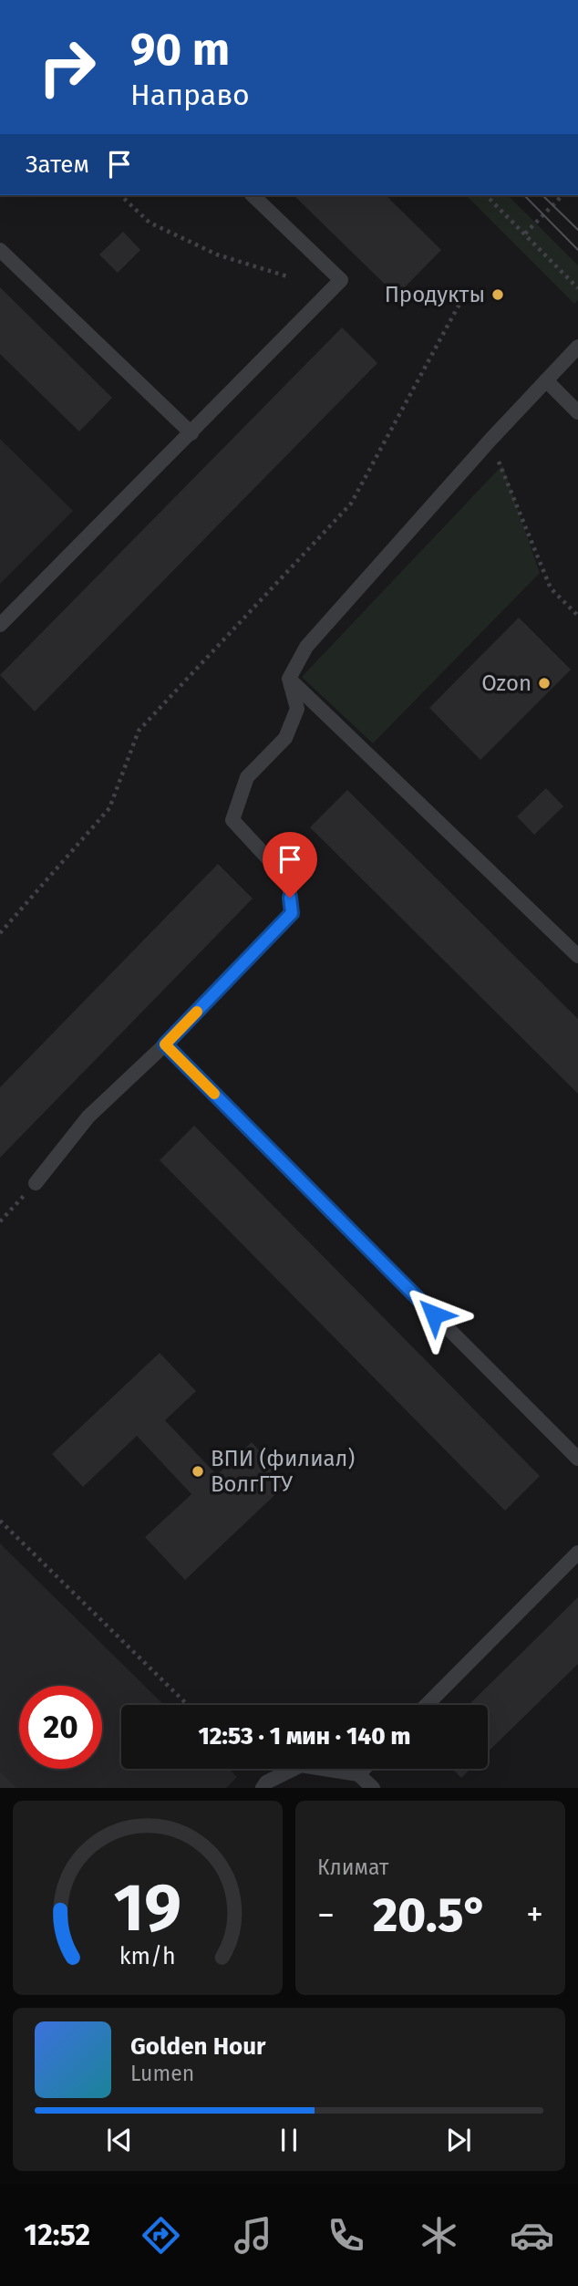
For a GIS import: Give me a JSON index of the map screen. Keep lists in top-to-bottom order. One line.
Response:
{"places":["Продукты","Ozon","ВПИ (филиал) ВолгГТУ"],"page":{"turn":["90 m","Направо"],"then":"Затем","limit":"20","trip":"12:53 · 1 мин · 140 m","tile":"Климат","heat":["−","20.5°","+"],"song":["Golden Hour","Lumen"],"tabs":"12:52","gauge":["19","km/h"]}}
